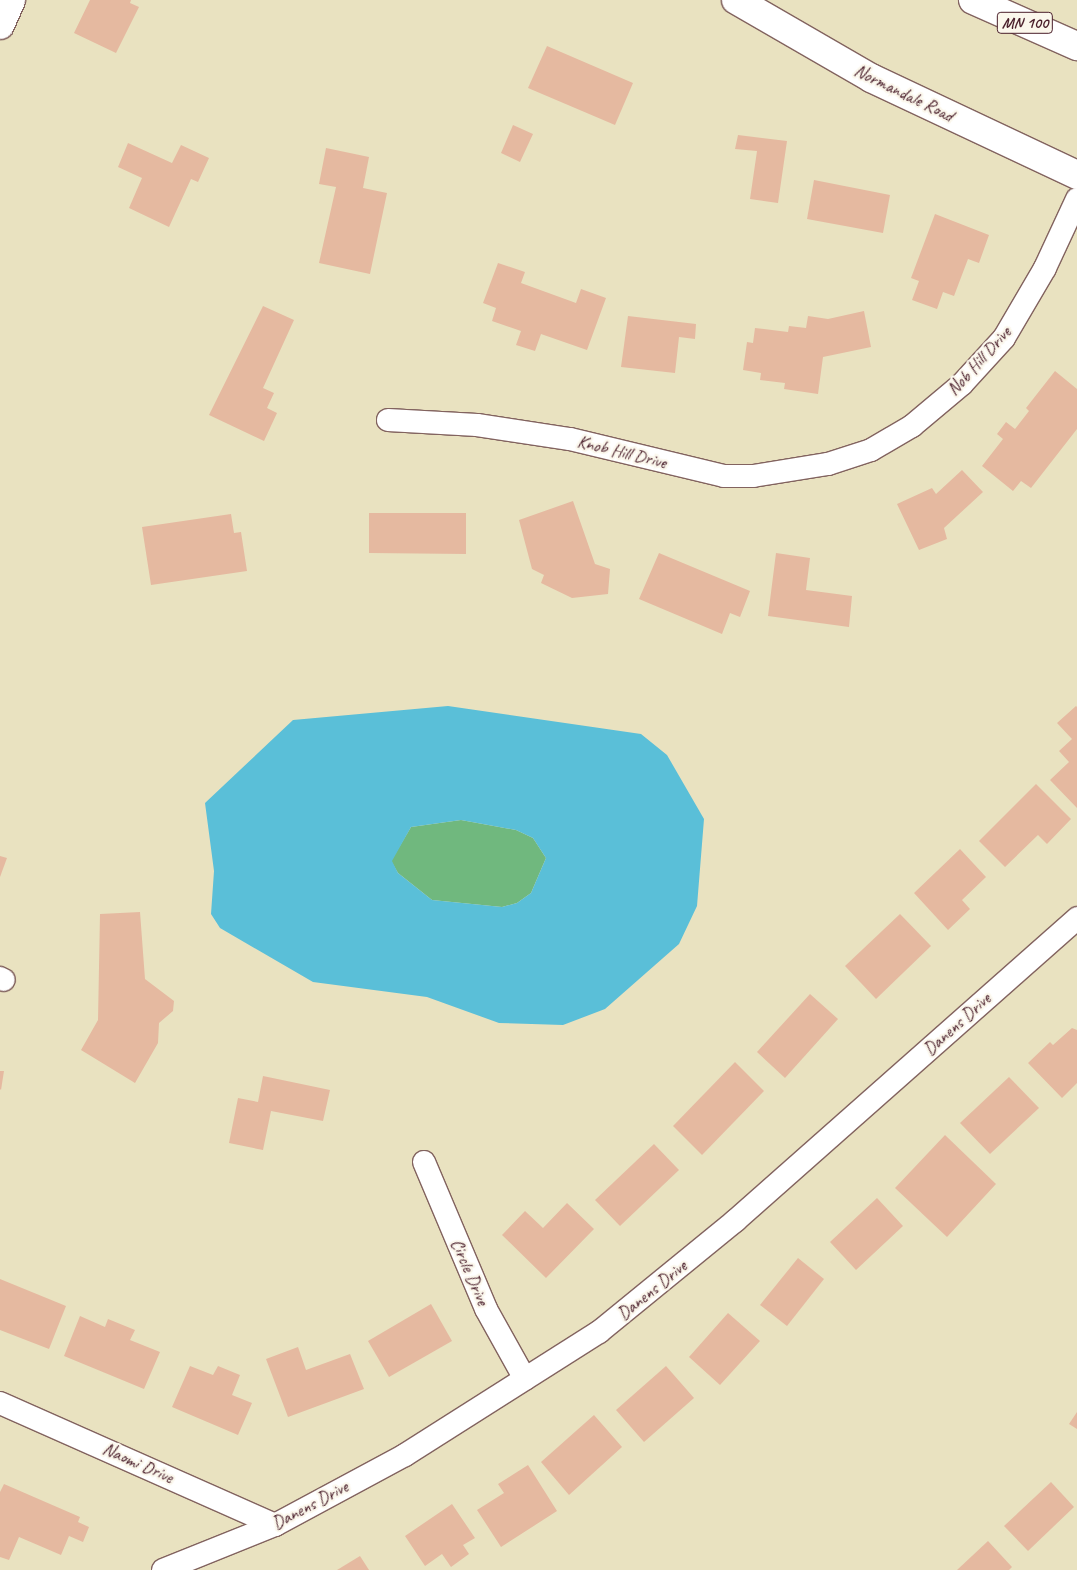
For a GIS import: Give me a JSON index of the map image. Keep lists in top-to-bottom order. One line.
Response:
{"streets":{"main road":["MN 100","Normandale Road"],"street":["Nob Hill Drive","Knob Hill Drive","Danens Drive","Circle Drive","Naomi Drive"]},"crossings":[["Nob Hill Drive","Knob Hill Drive"],["Danens Drive","Circle Drive"],["Danens Drive","Naomi Drive"]]}
